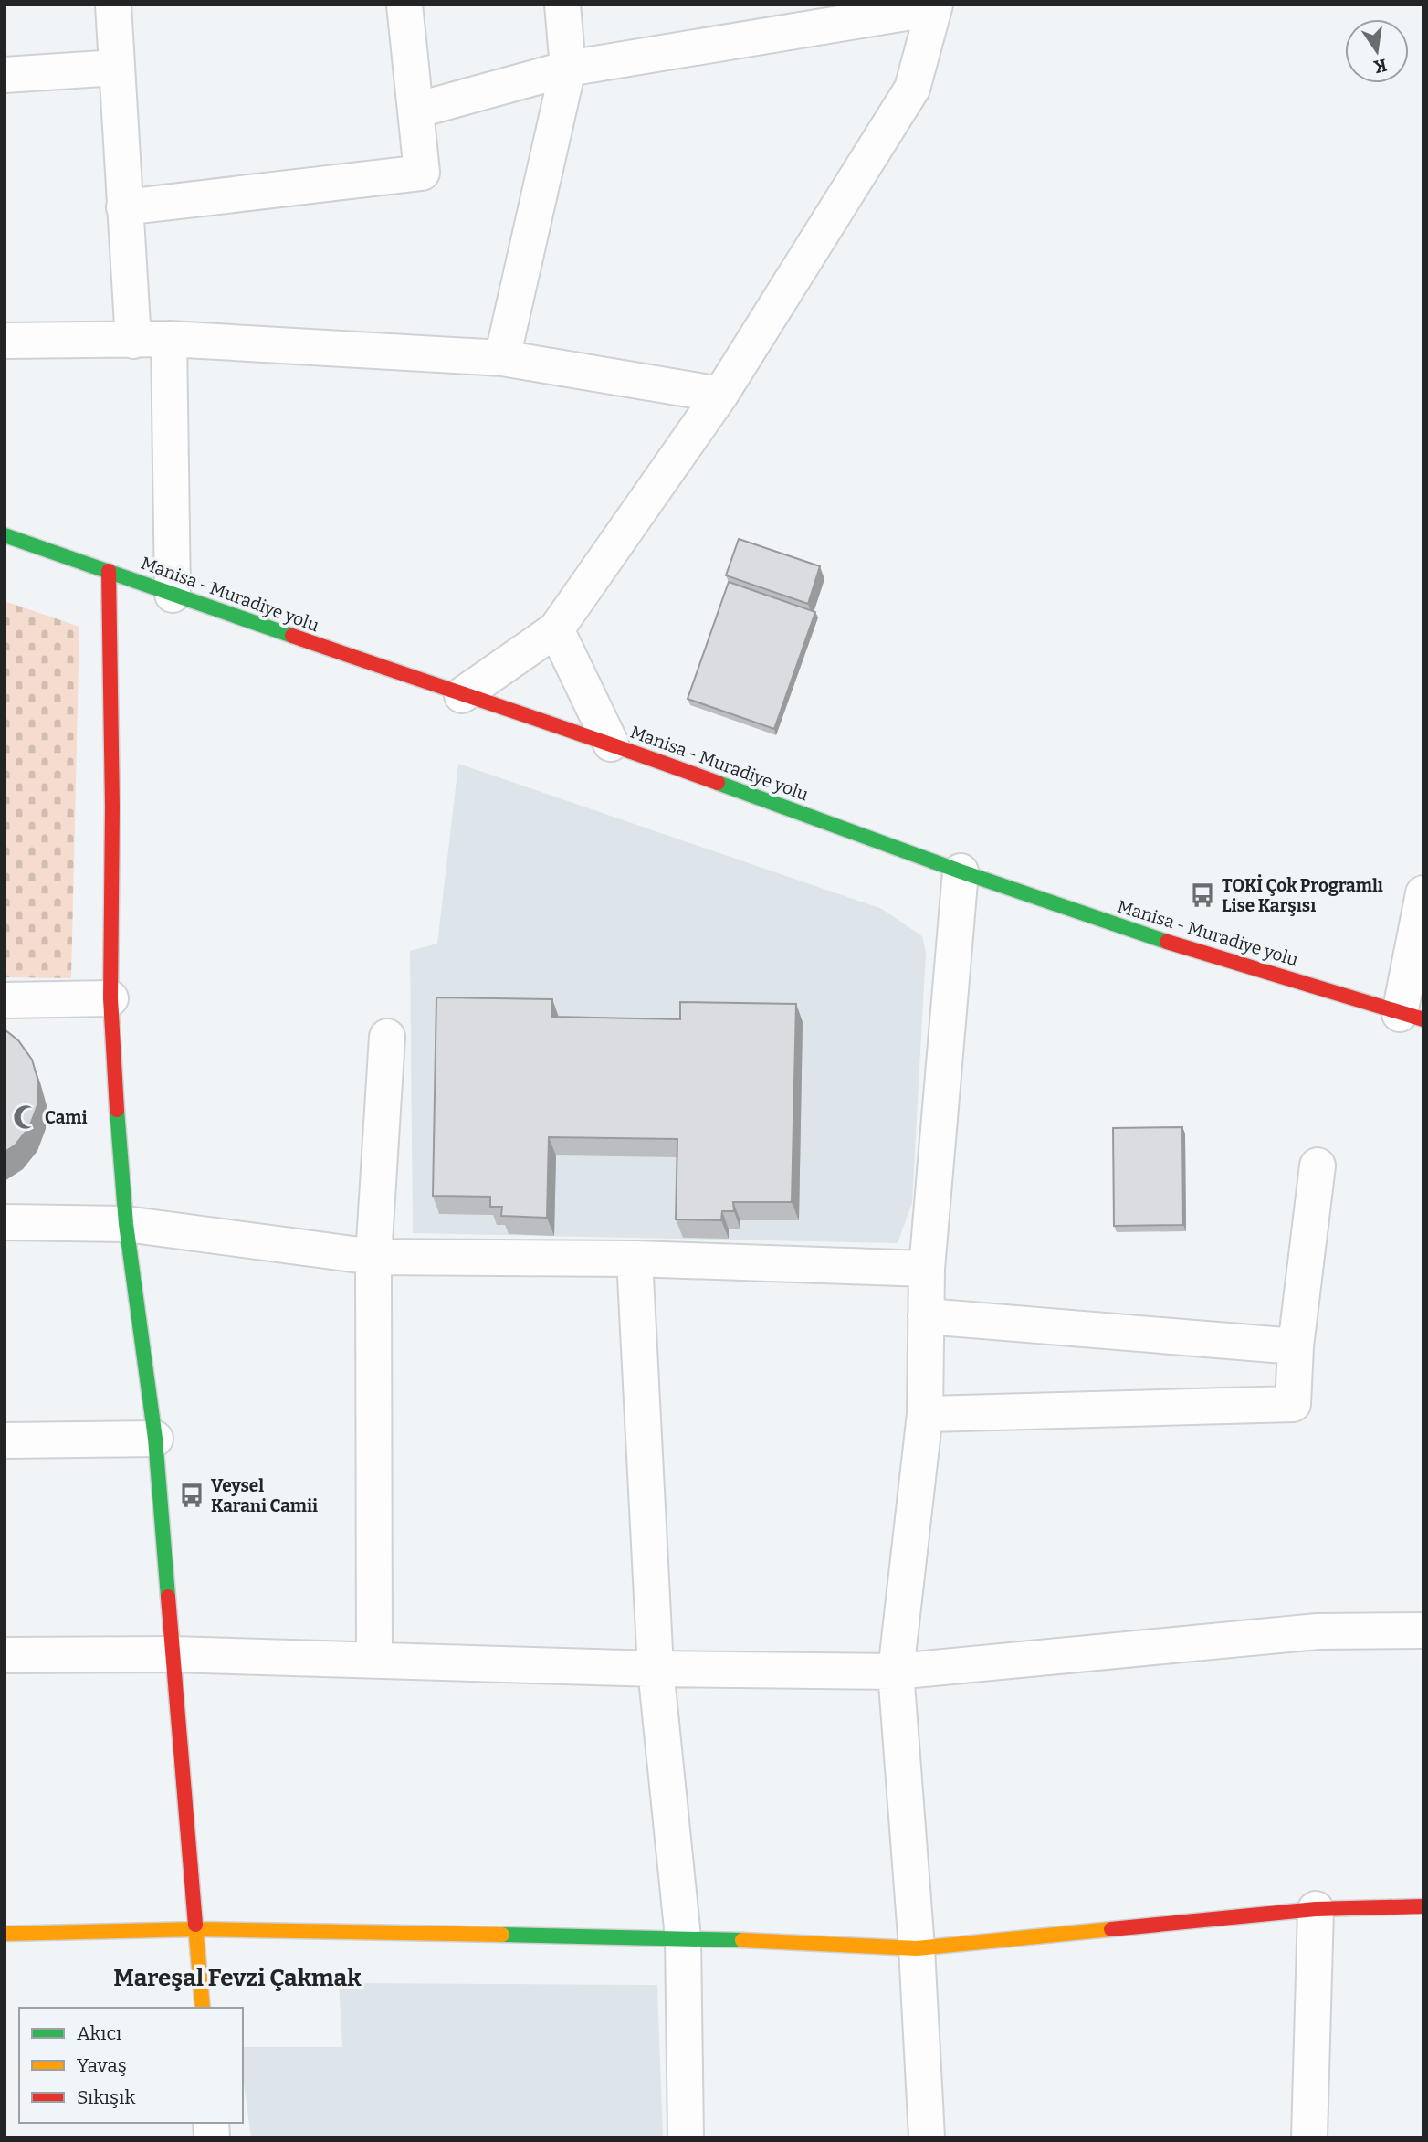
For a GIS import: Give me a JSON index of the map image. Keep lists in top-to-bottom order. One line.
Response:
{"streets":{"street":["Manisa - Muradiye yolu"]},"districts":["Mareşal Fevzi Çakmak"],"places":{"bus stop":["TOKİ Çok Programlı Lise Karşısı","Veysel Karani Camii"],"mosque":["Cami"]},"legend":["Akıcı","Yavaş","Sıkışık"],"north":"bottom"}
